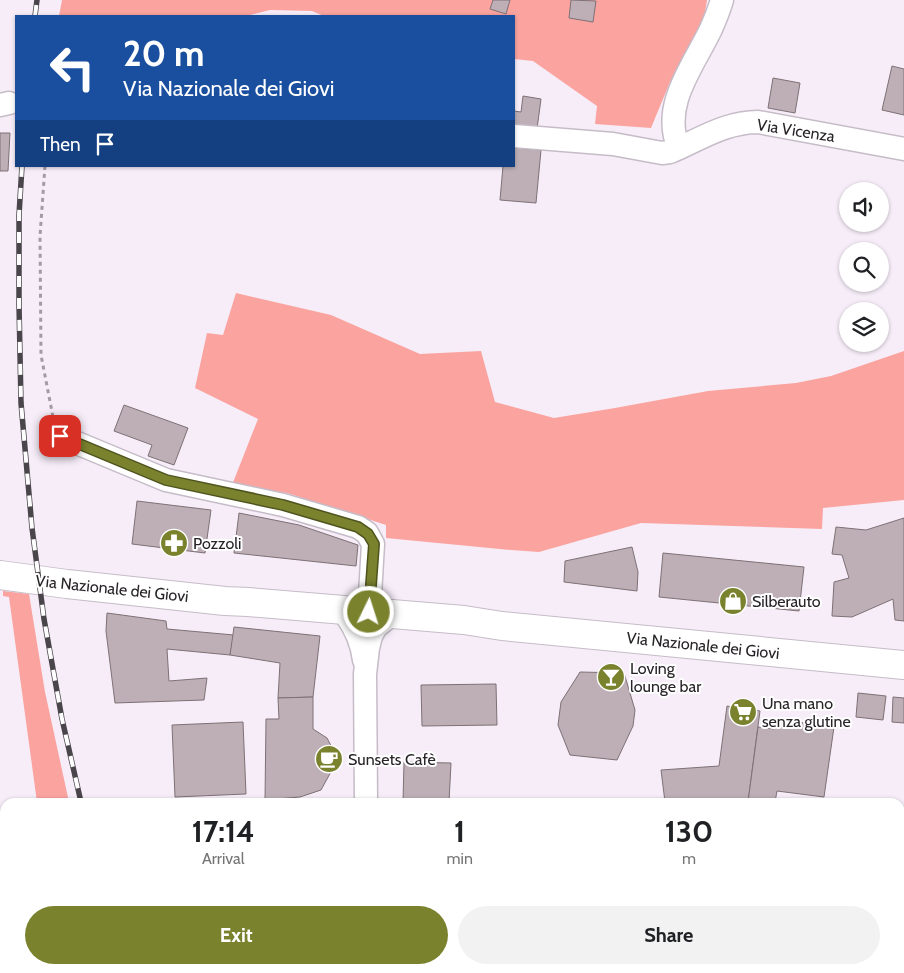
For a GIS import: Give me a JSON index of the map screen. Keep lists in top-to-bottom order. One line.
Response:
{"streets":{"main road":["Via Nazionale dei Giovi"],"street":["Via Vicenza"]},"places":{"pharmacy":["Pozzoli"],"shop":["Silberauto"],"bar":["Loving lounge bar"],"supermarket":["Una mano senza glutine"],"cafe":["Sunsets Cafè"]},"page":{"turn":["20 m","Via Nazionale dei Giovi"],"then":"Then","eta":["17:14","Arrival","1","min","130","m"],"buttons":["Exit","Share"]}}
